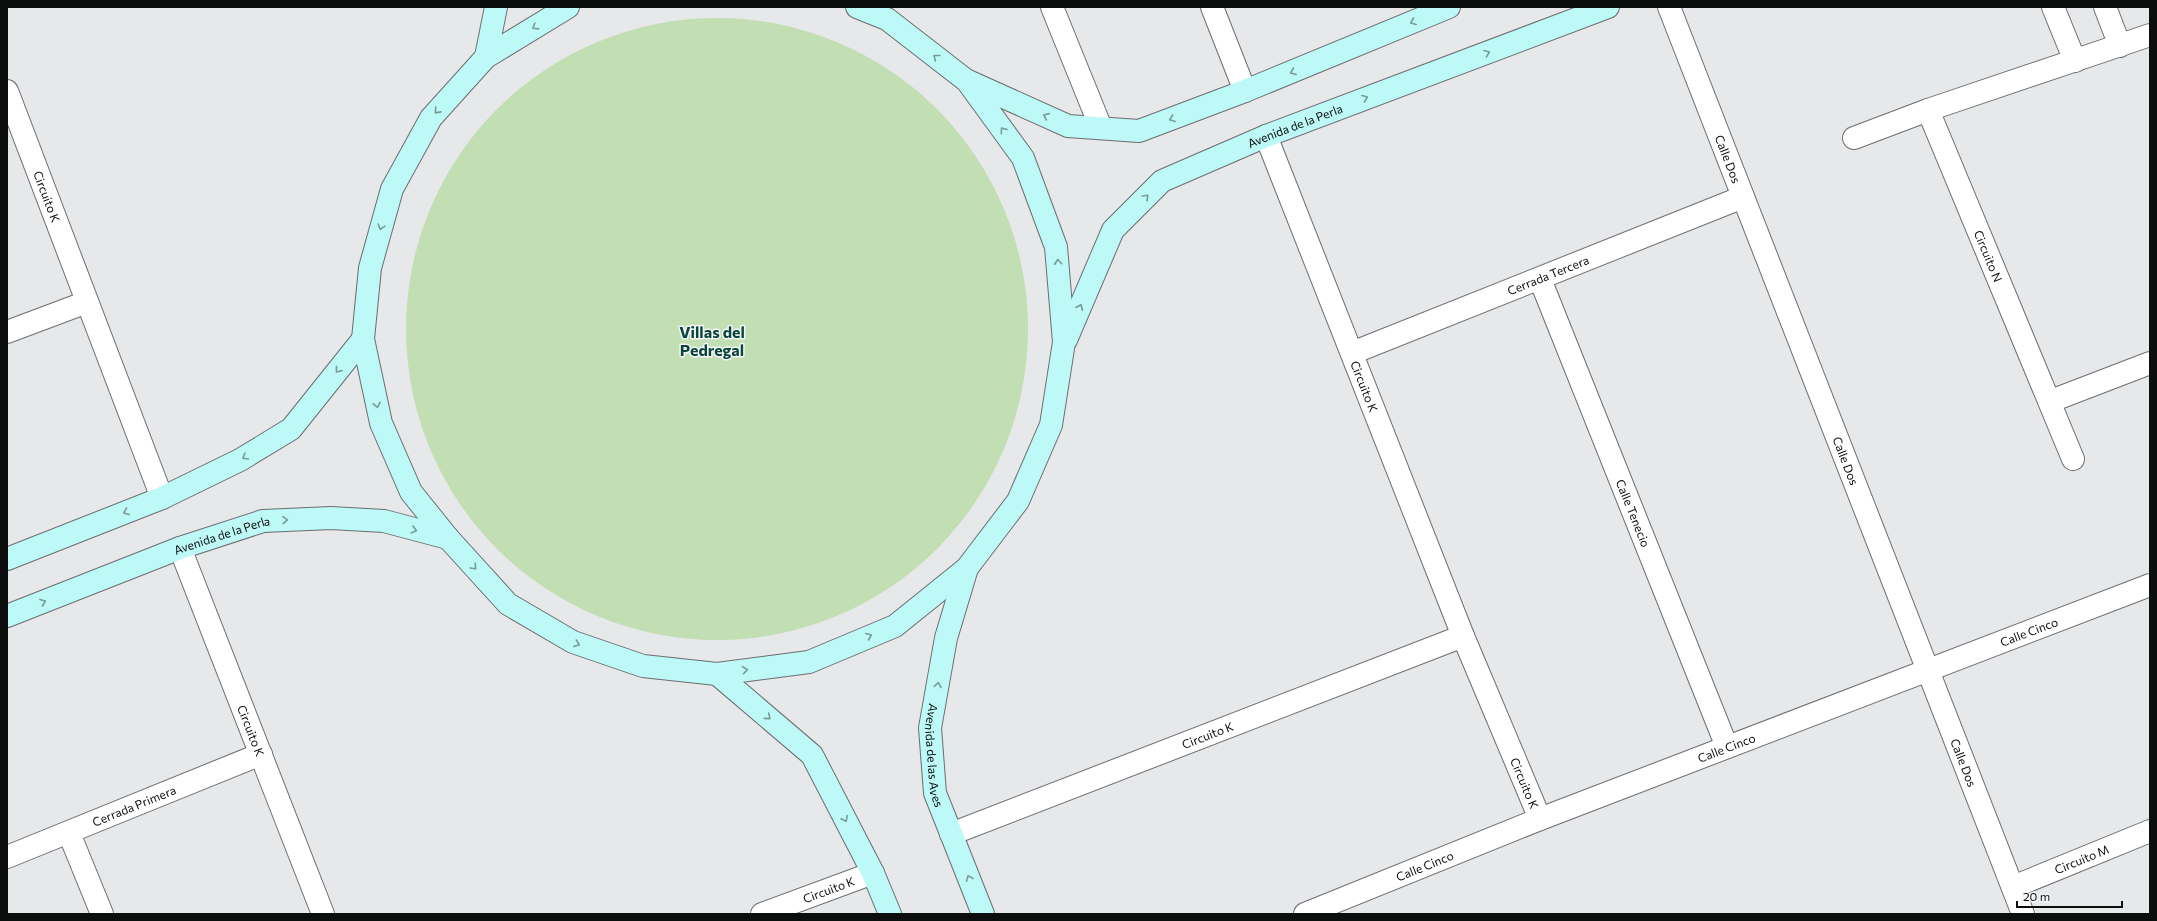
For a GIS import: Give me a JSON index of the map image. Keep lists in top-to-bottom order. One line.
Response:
{"streets":{"street":["Avenida de la Perla","Calle Dos","Circuito K","Circuito N","Cerrada Tercera","Calle Tenecio","Calle Cinco","Avenida de las Aves","Cerrada Primera","Circuito M"]},"crossings":[["Avenida de la Perla","Circuito K"],["Calle Dos","Cerrada Tercera"],["Calle Dos","Calle Cinco"],["Calle Dos","Circuito M"],["Circuito K","Cerrada Tercera"],["Circuito K","Calle Cinco"],["Circuito K","Avenida de las Aves"],["Circuito K","Cerrada Primera"],["Cerrada Tercera","Calle Tenecio"],["Calle Tenecio","Calle Cinco"]],"one_way":["Avenida de las Aves"],"districts":["Villas del Pedregal"],"scale_bar":"20 m"}
